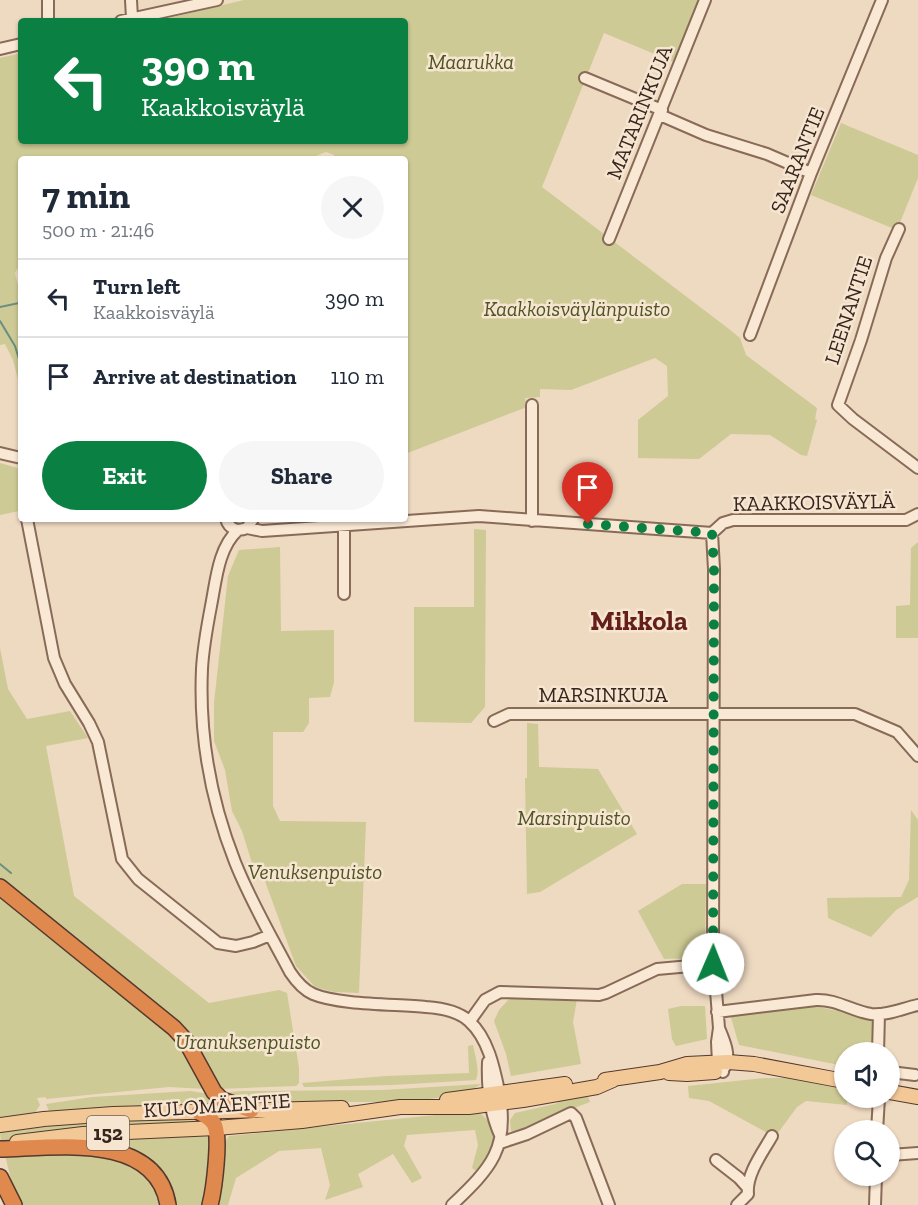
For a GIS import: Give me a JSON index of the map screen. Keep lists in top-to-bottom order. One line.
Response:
{"streets":{"main road":["KULOMÄENTIE","152"],"street":["MATARINKUJA","SAARANTIE","LEENANTIE","KAAKKOISVÄYLÄ","MARSINKUJA"]},"districts":["Mikkola"],"parks":["Maarukka","Kaakkoisväylänpuisto","Marsinpuisto","Venuksenpuisto","Uranuksenpuisto"],"page":{"turn":["390 m","Kaakkoisväylä"],"heading":["7 min","500 m · 21:46"],"list":[{"name":"Turn left","note":"Kaakkoisväylä","value":"390 m"},{"name":"Arrive at destination","value":"110 m"}],"buttons":["Exit","Share"]}}
